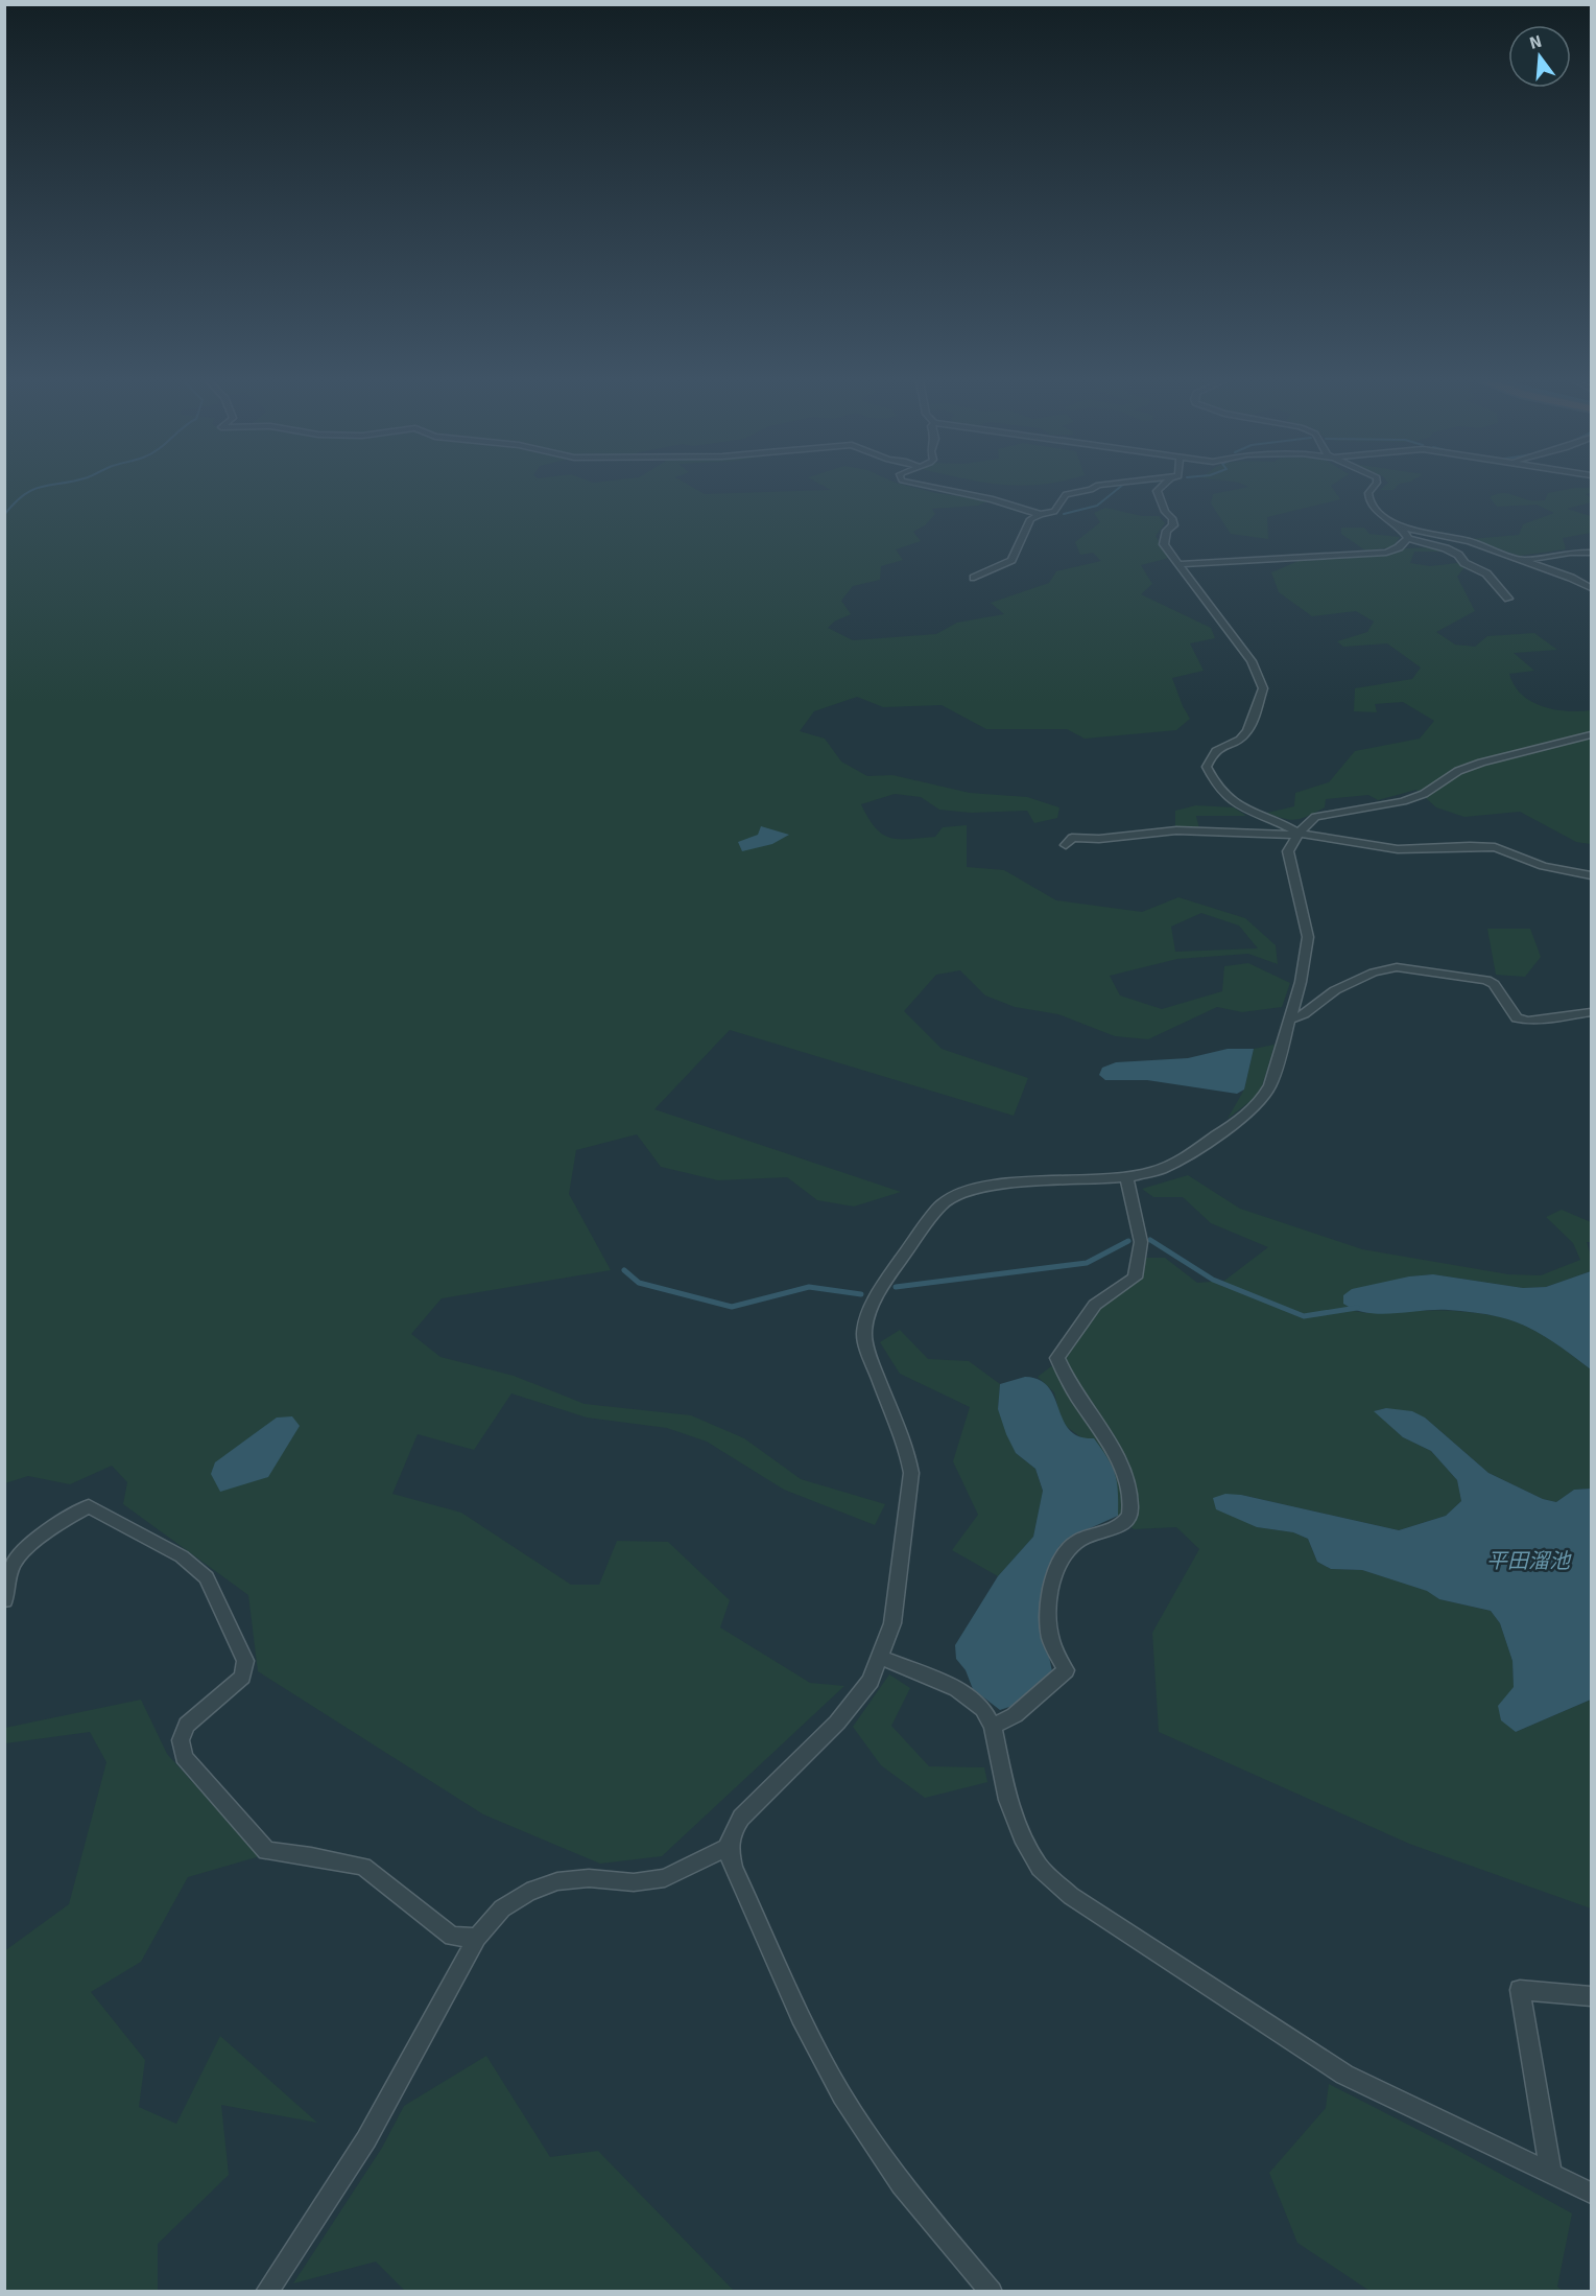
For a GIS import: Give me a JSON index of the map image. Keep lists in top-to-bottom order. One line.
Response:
{"water":["平田溜池"],"north":"top"}
